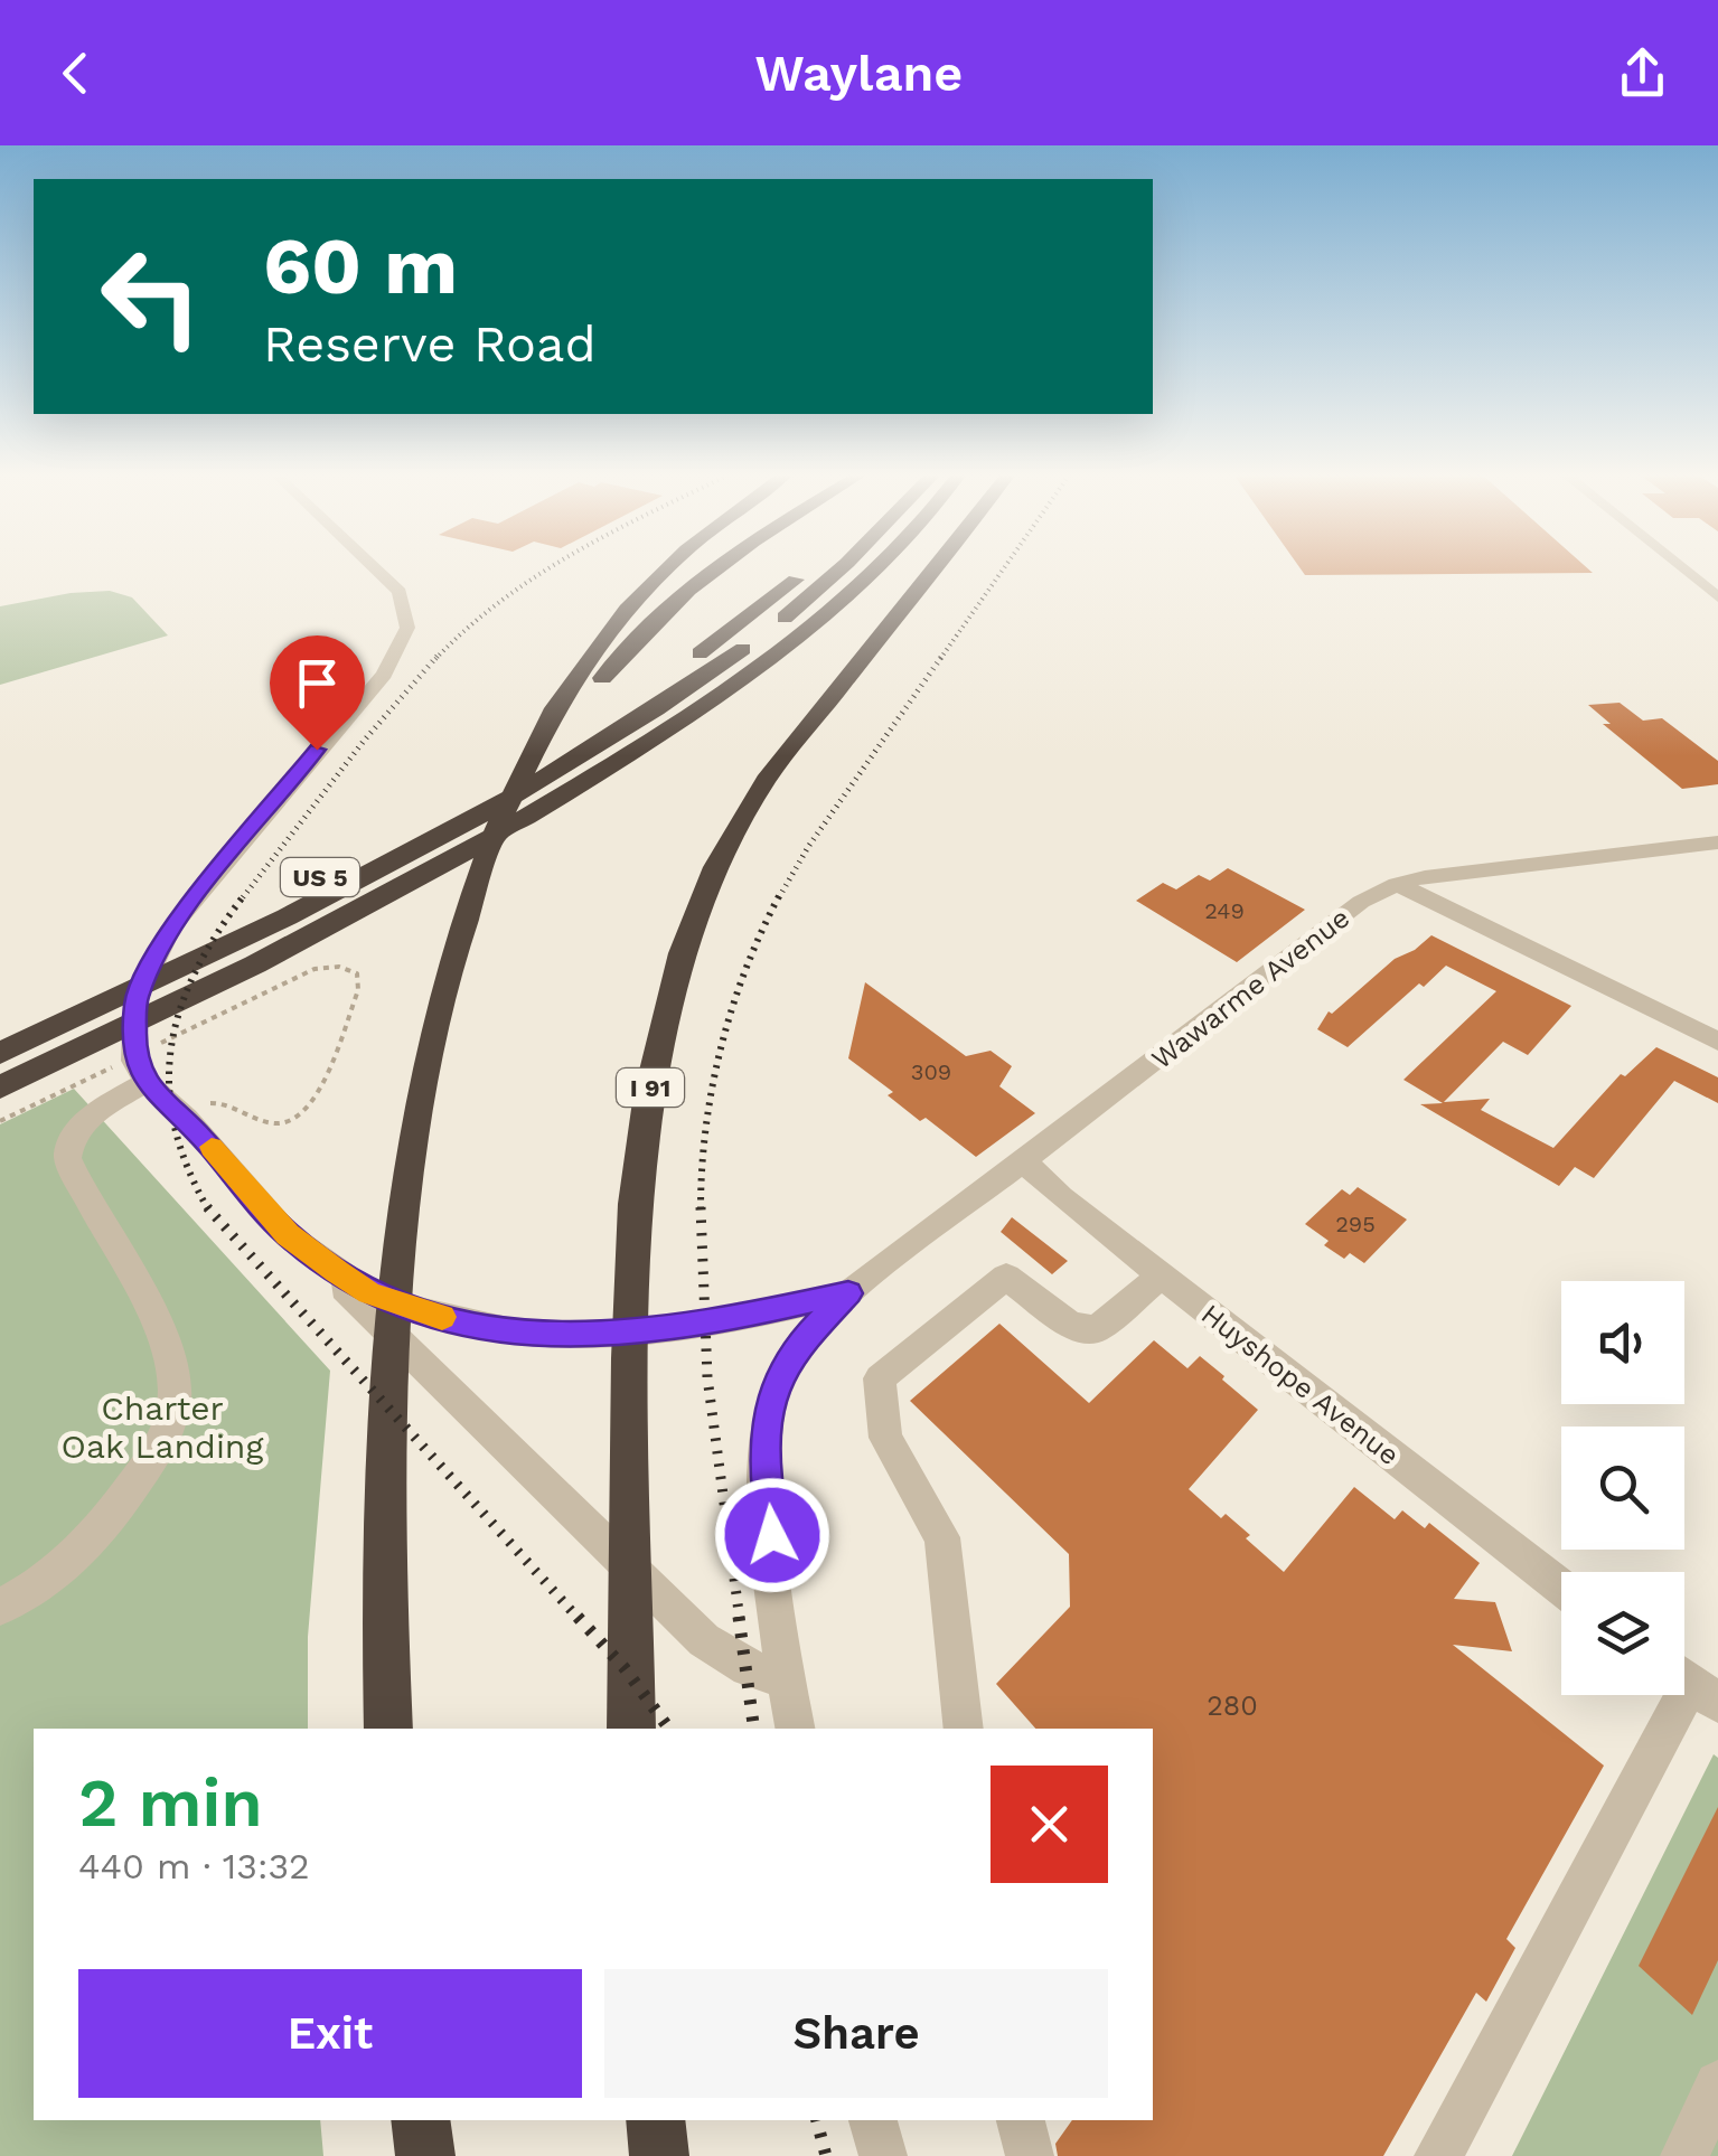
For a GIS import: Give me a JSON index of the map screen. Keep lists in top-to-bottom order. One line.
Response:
{"streets":{"highway":["US 5","I 91"],"street":["Wawarme Avenue","Huyshope Avenue"]},"crossings":[["Wawarme Avenue","Huyshope Avenue"]],"parks":["Charter Oak Landing"],"house_numbers":["249","309","295","280"],"page":{"header":"Waylane","turn":["60 m","Reserve Road"],"heading":["2 min","440 m · 13:32"],"buttons":["Exit","Share"]}}
